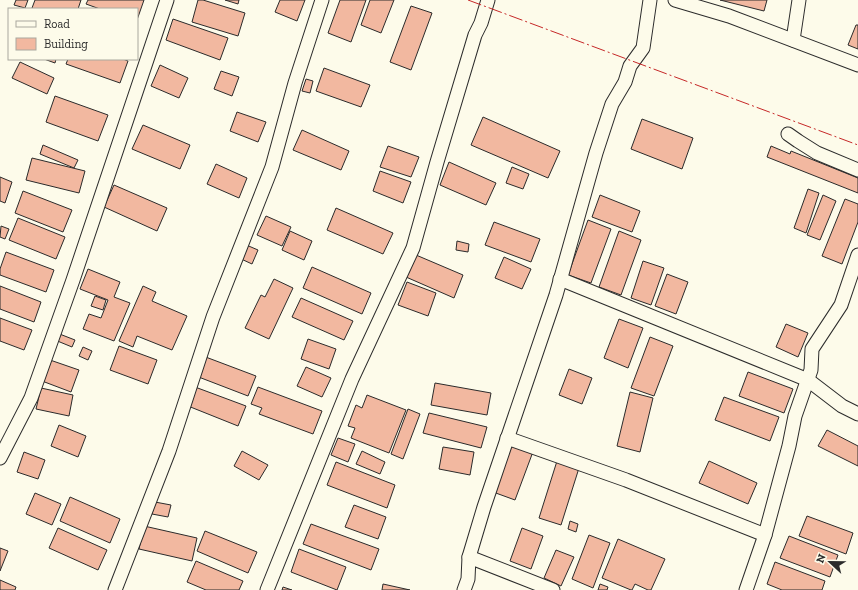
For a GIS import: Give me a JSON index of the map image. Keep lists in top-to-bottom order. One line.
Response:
{"legend":["Road","Building"],"north":"left"}
